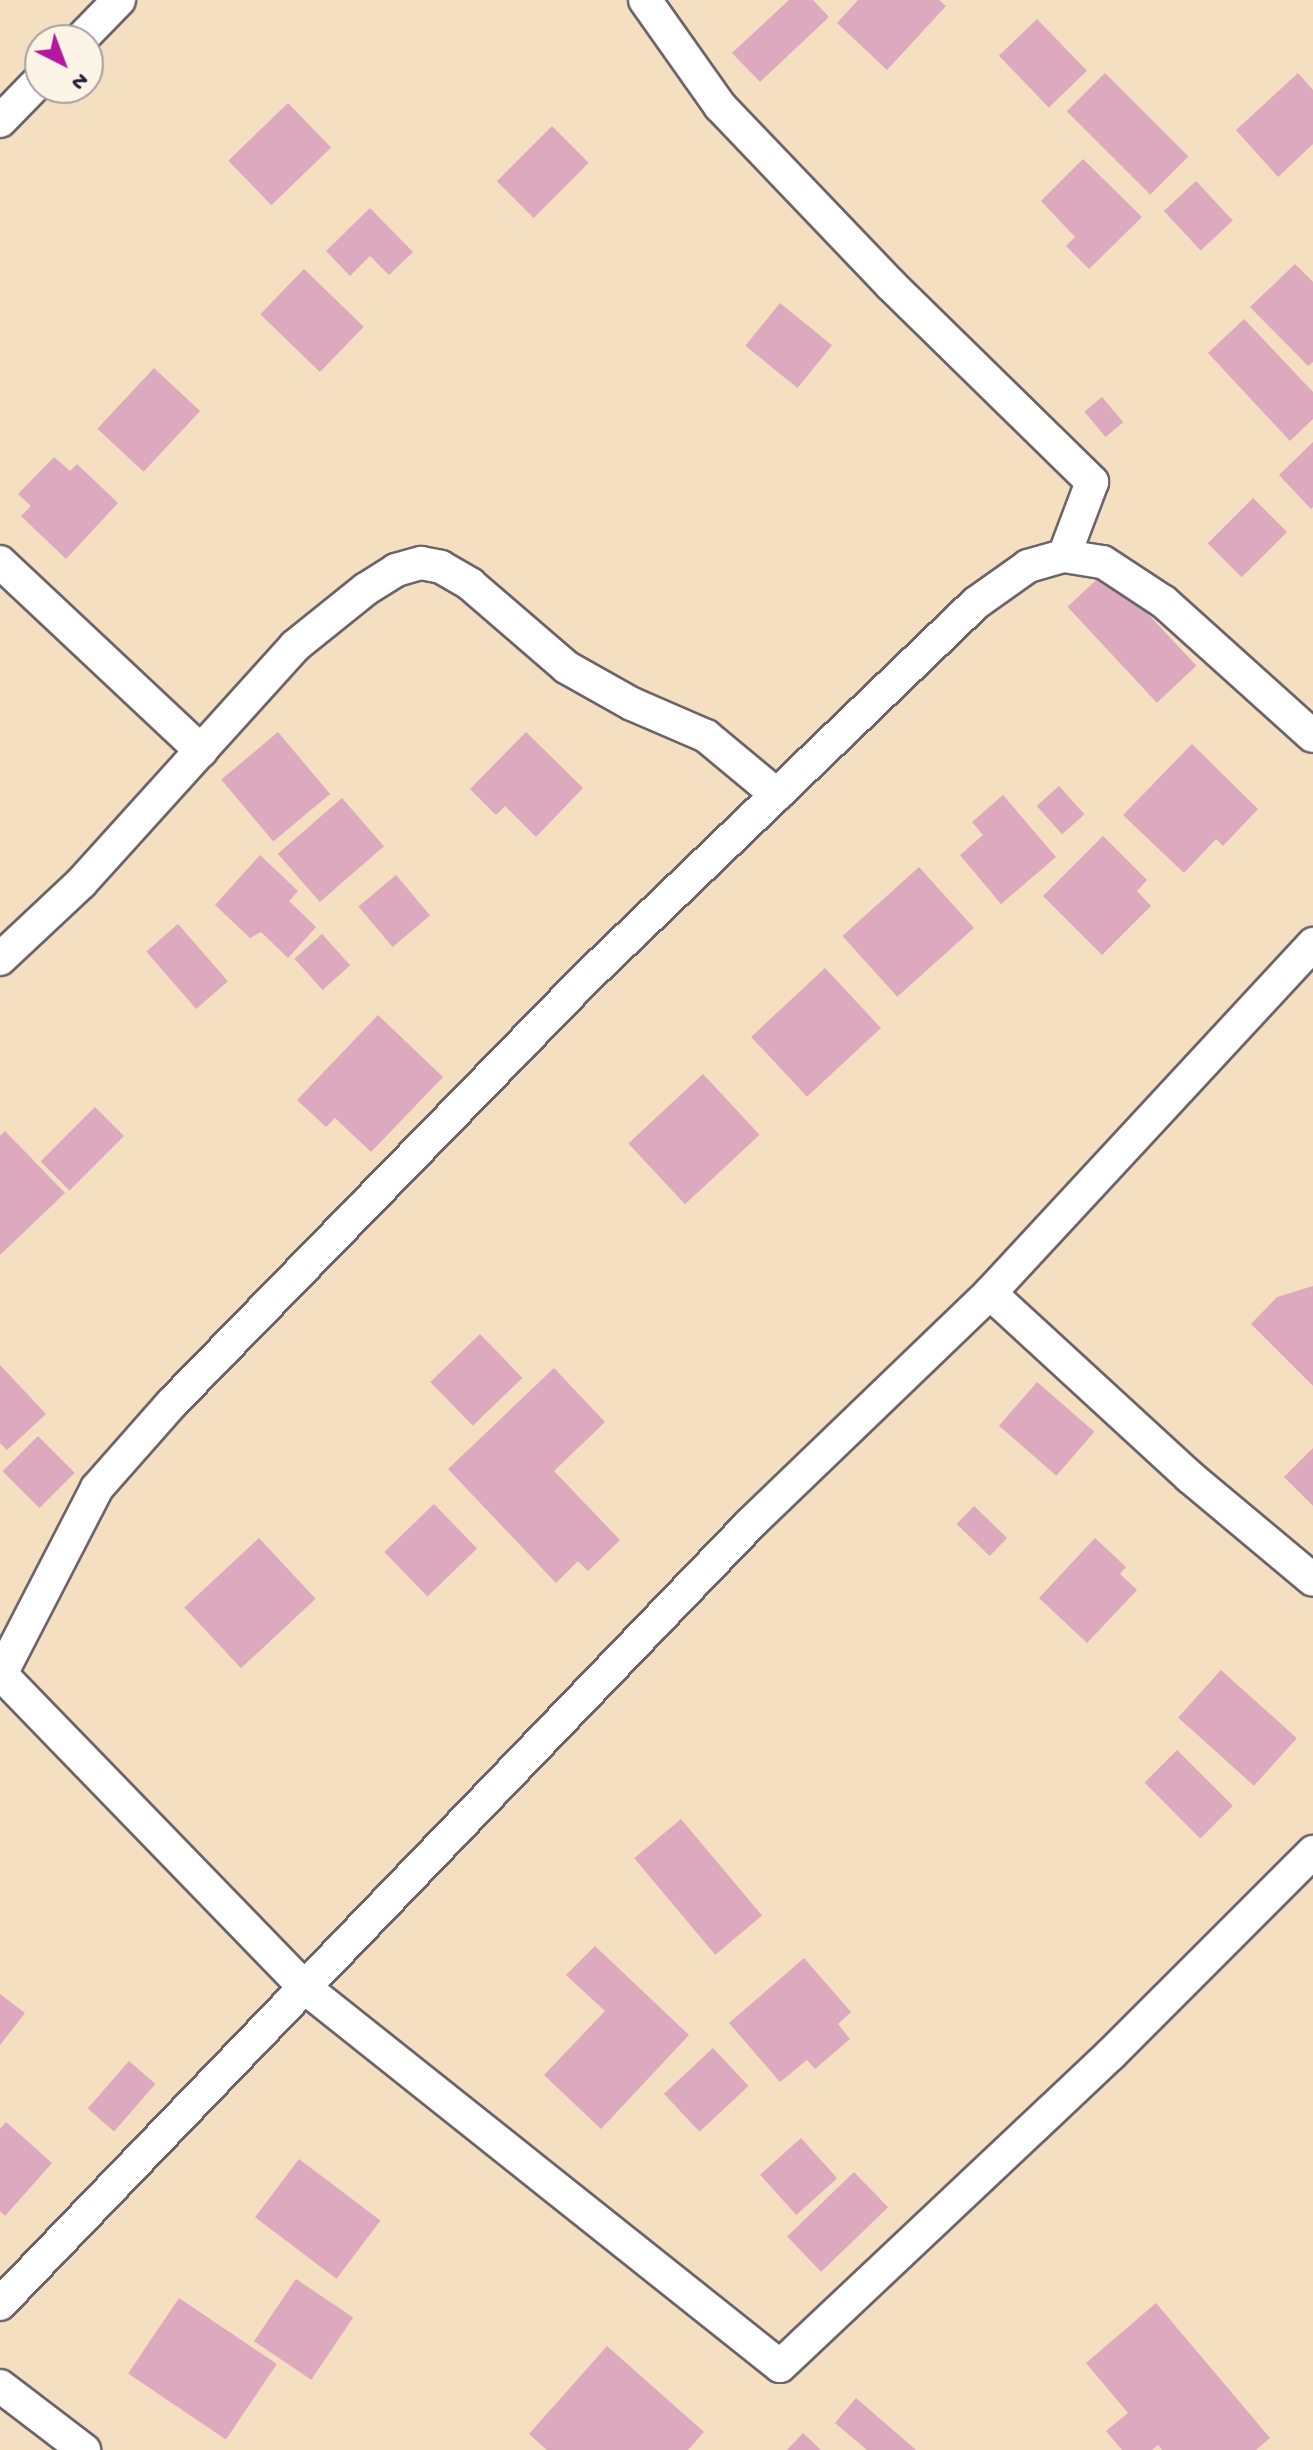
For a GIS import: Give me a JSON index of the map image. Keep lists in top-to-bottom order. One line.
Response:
{"north":"bottom right"}
